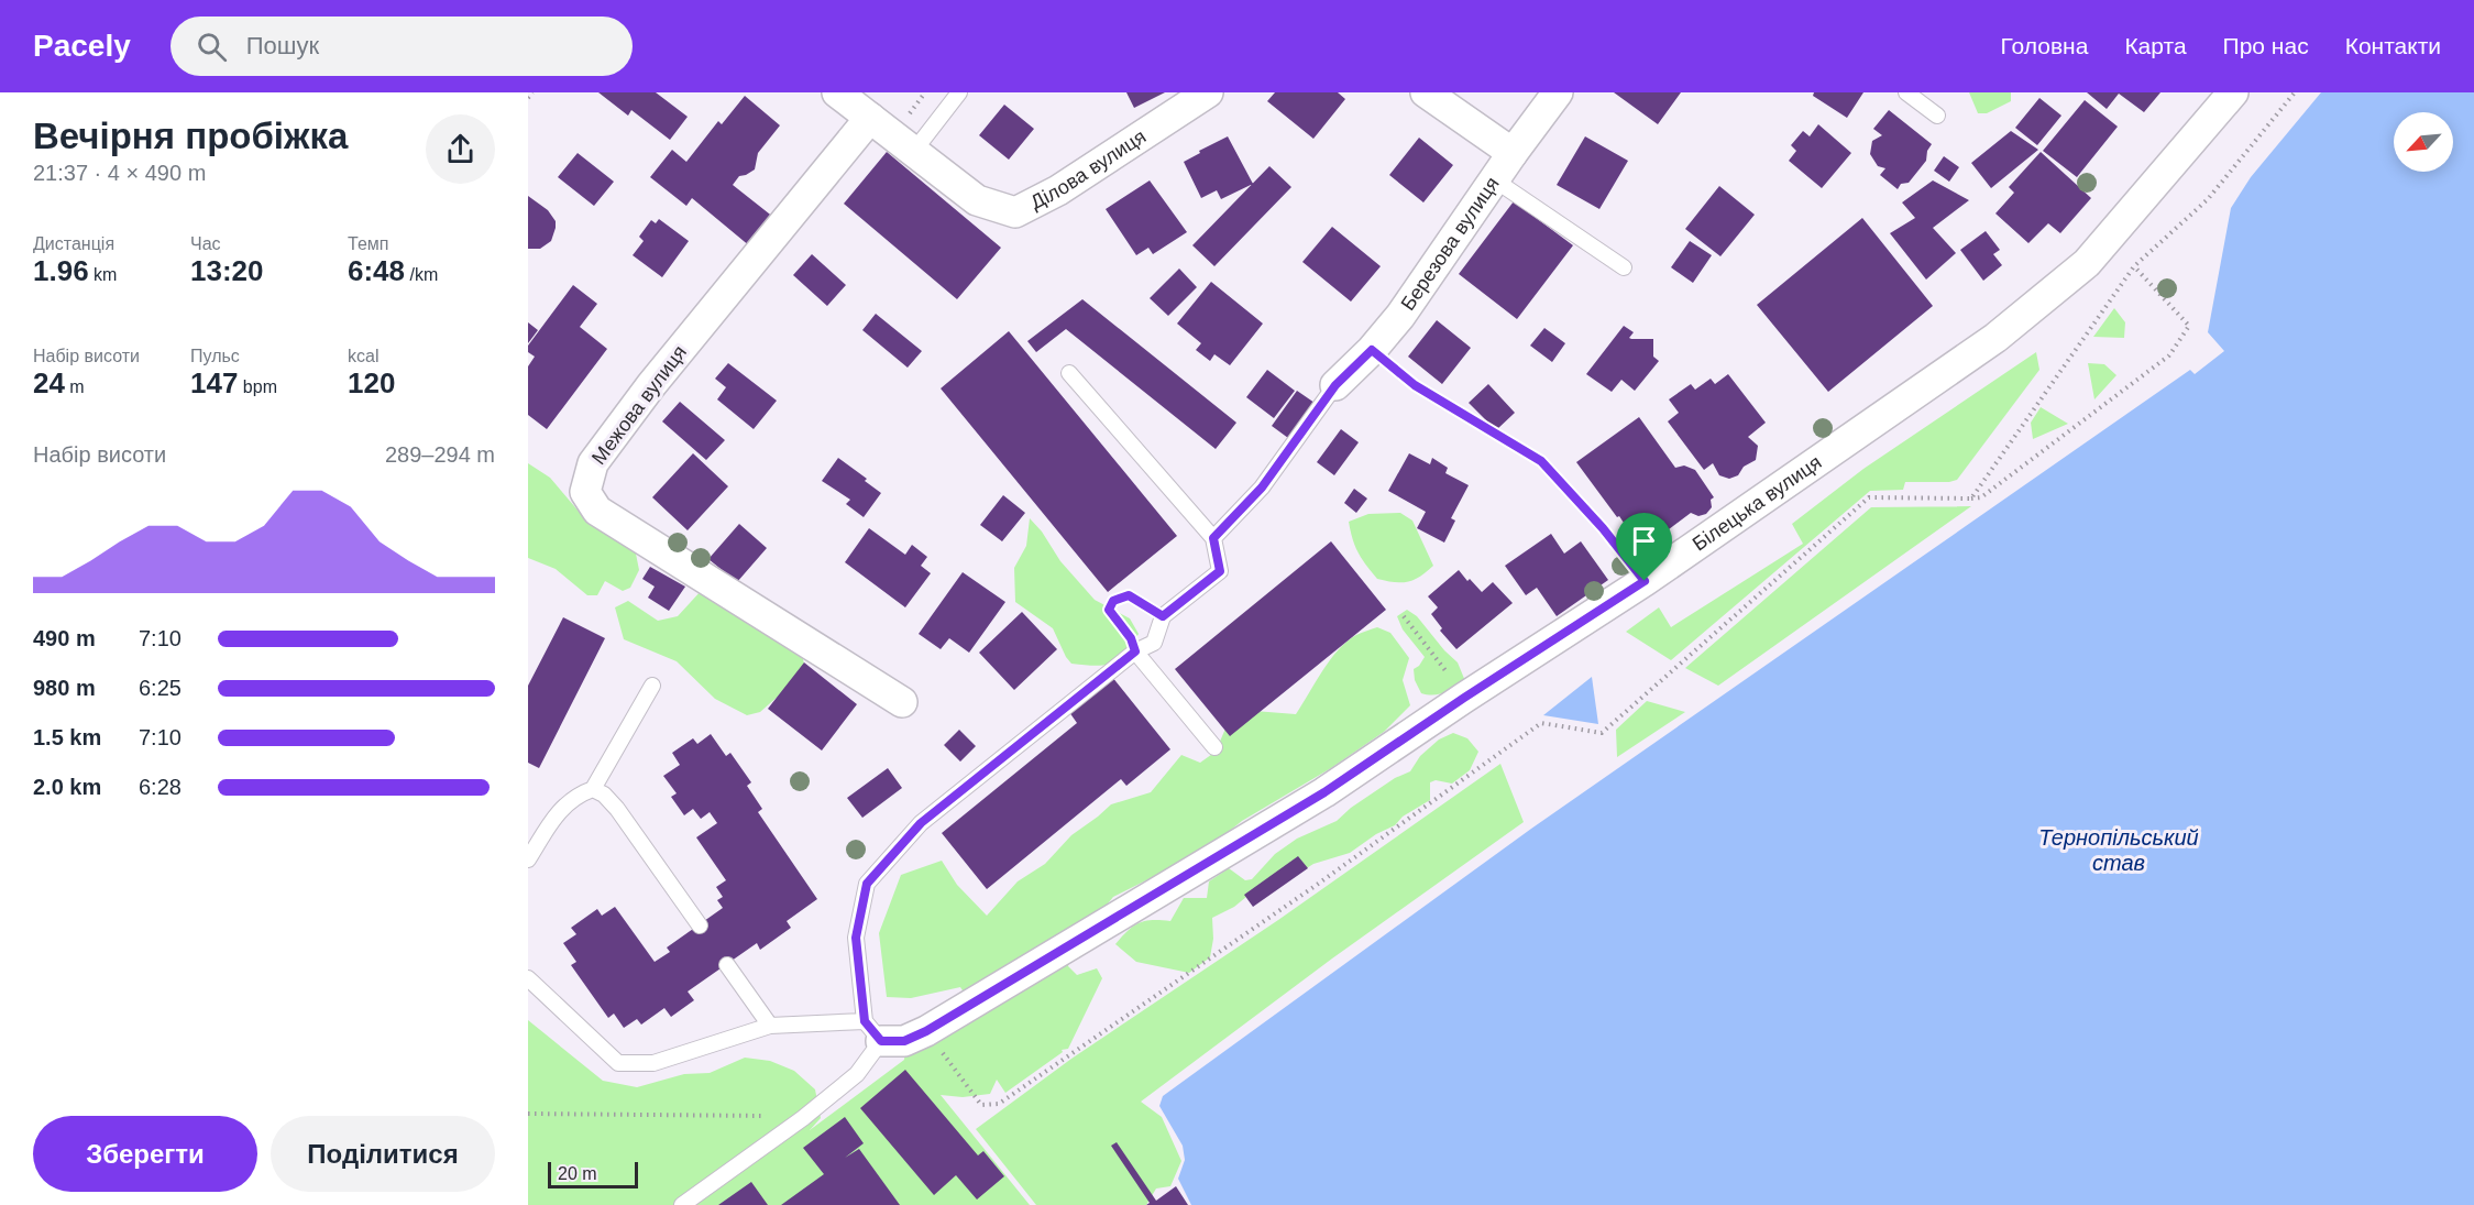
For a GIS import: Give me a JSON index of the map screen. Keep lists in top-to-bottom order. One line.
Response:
{"streets":{"street":["Ділова вулиця","Березова вулиця","Межова вулиця","Білецька вулиця"]},"crossings":[["Ділова вулиця","Межова вулиця"]],"water":["Тернопільський став"],"scale_bar":"20 m","north":"bottom left","page":{"header":"Pacely","search":"Пошук","nav":["Головна","Карта","Про нас","Контакти"],"heading":["Вечірня пробіжка","21:37 · 4 × 490 m"],"stats":[["Дистанція","1.96 km"],["Час","13:20"],["Темп","6:48 /km"],["Набір висоти","24 m"],["Пульс","147 bpm"],["kcal","120"]],"chart":["Набір висоти","289–294 m"],"list":[{"name":"490 m","note":"7:10"},{"name":"980 m","note":"6:25"},{"name":"1.5 km","note":"7:10"},{"name":"2.0 km","note":"6:28"}],"buttons":["Зберегти","Поділитися"],"scale":"20 m"}}
